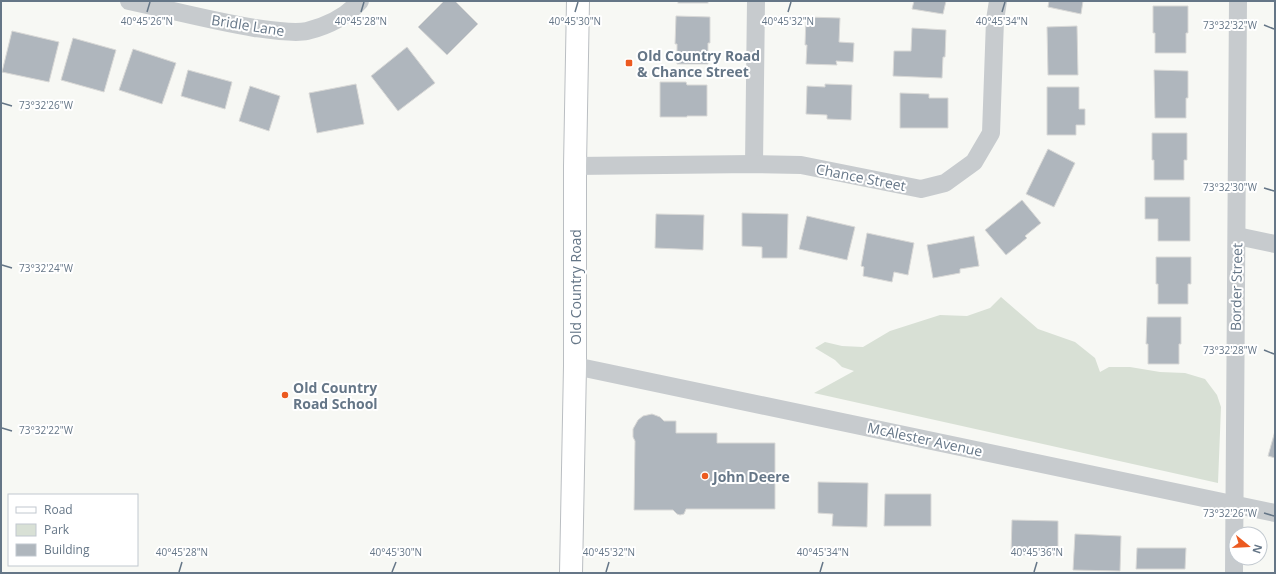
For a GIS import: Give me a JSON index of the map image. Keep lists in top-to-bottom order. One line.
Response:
{"streets":{"main road":["Old Country Road"],"street":["Bridle Lane","Chance Street","Border Street","McAlester Avenue"]},"crossings":[["Chance Street","Old Country Road"],["Old Country Road","McAlester Avenue"],["Border Street","McAlester Avenue"]],"places":{"transit":["Old Country Road & Chance Street"],"other":["Old Country Road School","John Deere"]},"legend":["Road","Park","Building"],"north":"right","coordinates":["40°45'26\"N","40°45'28\"N","40°45'30\"N","40°45'32\"N","40°45'34\"N","73°32'32\"W","73°32'26\"W","73°32'30\"W","73°32'24\"W","73°32'28\"W","73°32'22\"W","40°45'36\"N"]}
